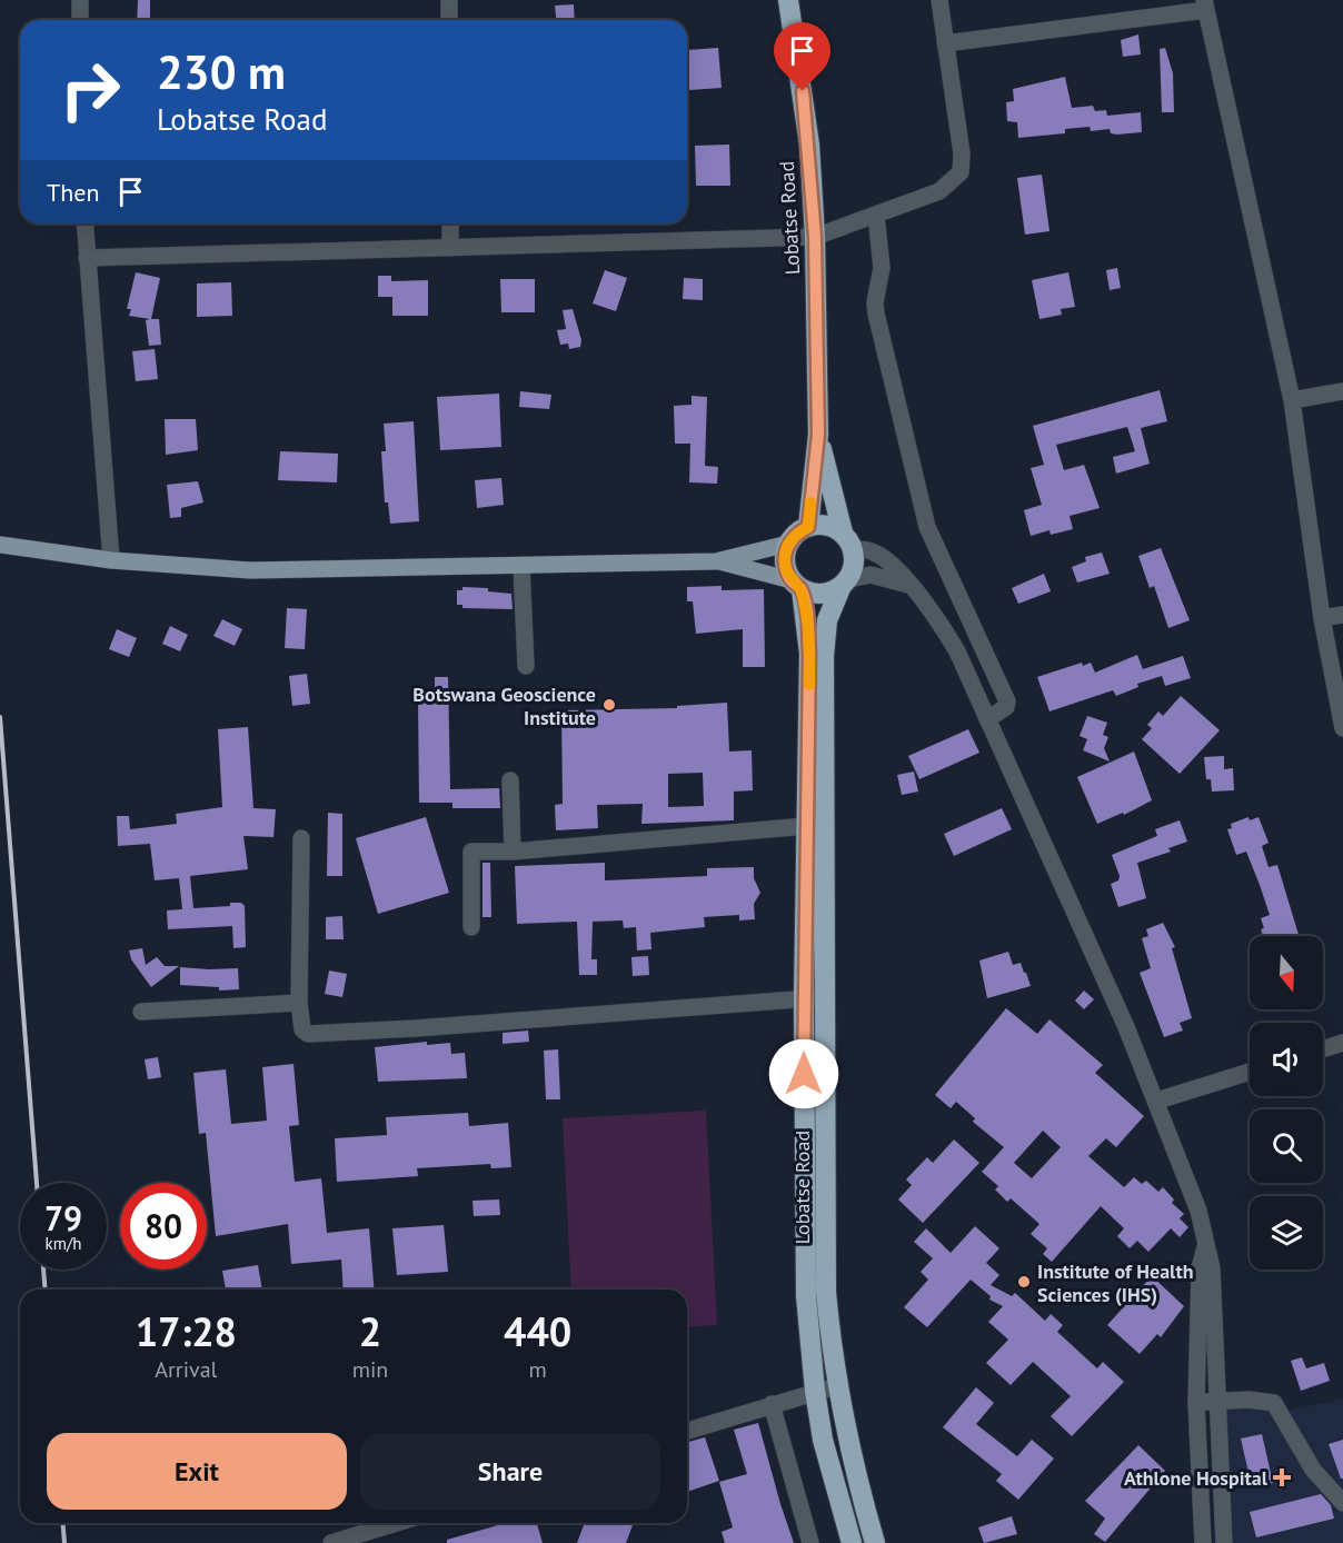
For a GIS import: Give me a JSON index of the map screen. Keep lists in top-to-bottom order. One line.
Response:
{"streets":{"highway":["Lobatse Road"]},"places":{"other":["Botswana Geoscience Institute","Institute of Health Sciences (IHS)"],"health":["Athlone Hospital"]},"north":"bottom","page":{"turn":["230 m","Lobatse Road"],"then":"Then","speed":"79 km/h","limit":"80","eta":["17:28","Arrival","2","min","440","m"],"buttons":["Exit","Share"]}}
